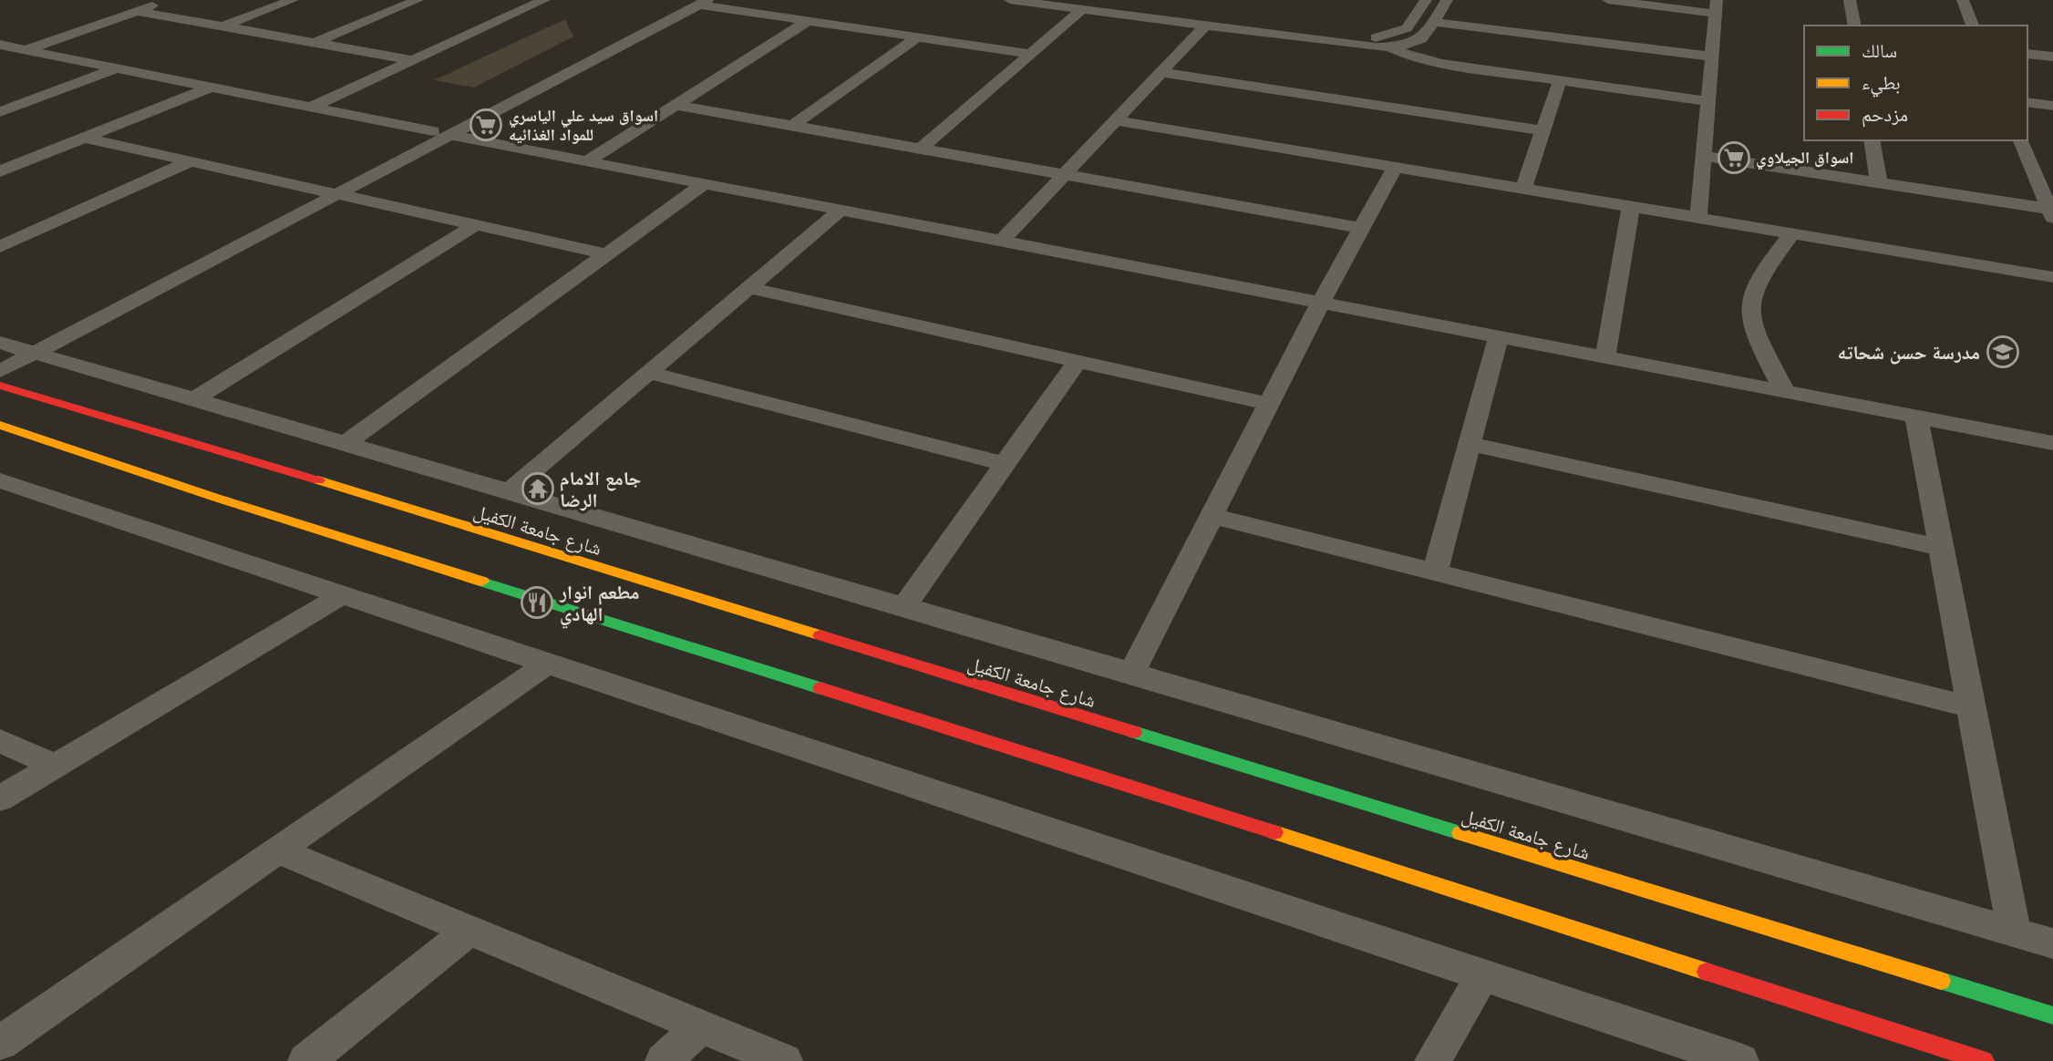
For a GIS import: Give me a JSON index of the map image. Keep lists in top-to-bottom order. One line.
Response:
{"streets":{"main road":["شارع جامعة الكفيل"]},"places":{"supermarket":["اسواق سيد علي الياسري للمواد الغذائيه","اسواق الجيلاوي"],"school or university":["مدرسة حسن شحاته"],"temple":["جامع الامام الرضا"],"restaurant":["مطعم انوار الهادي"]},"legend":["سالك","بطيء","مزدحم"]}
